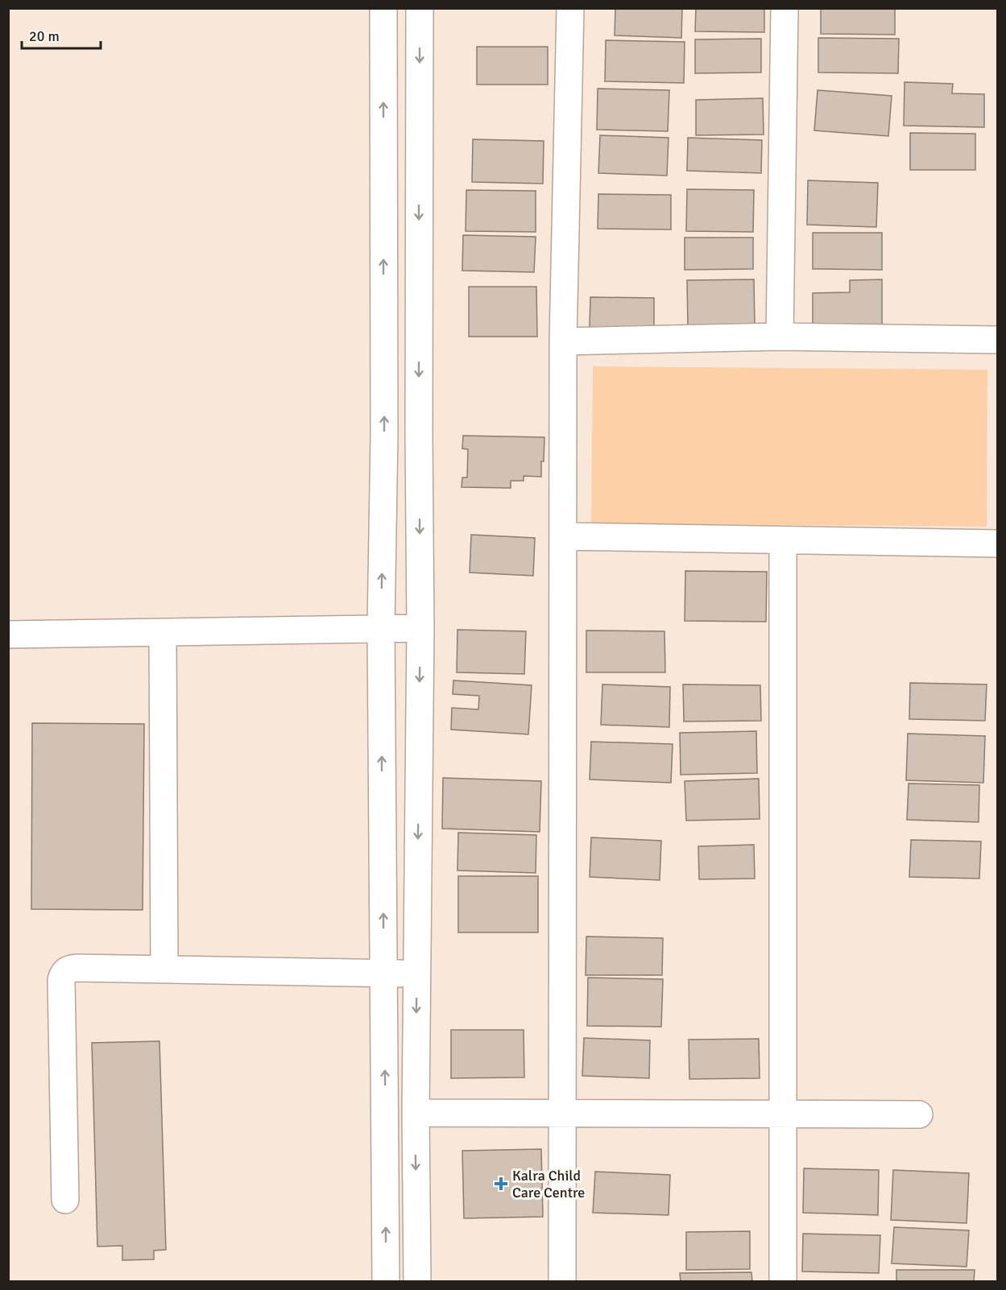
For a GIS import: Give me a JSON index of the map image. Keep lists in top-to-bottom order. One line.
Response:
{"places":{"health":["Kalra Child Care Centre"]},"scale_bar":"20 m"}
